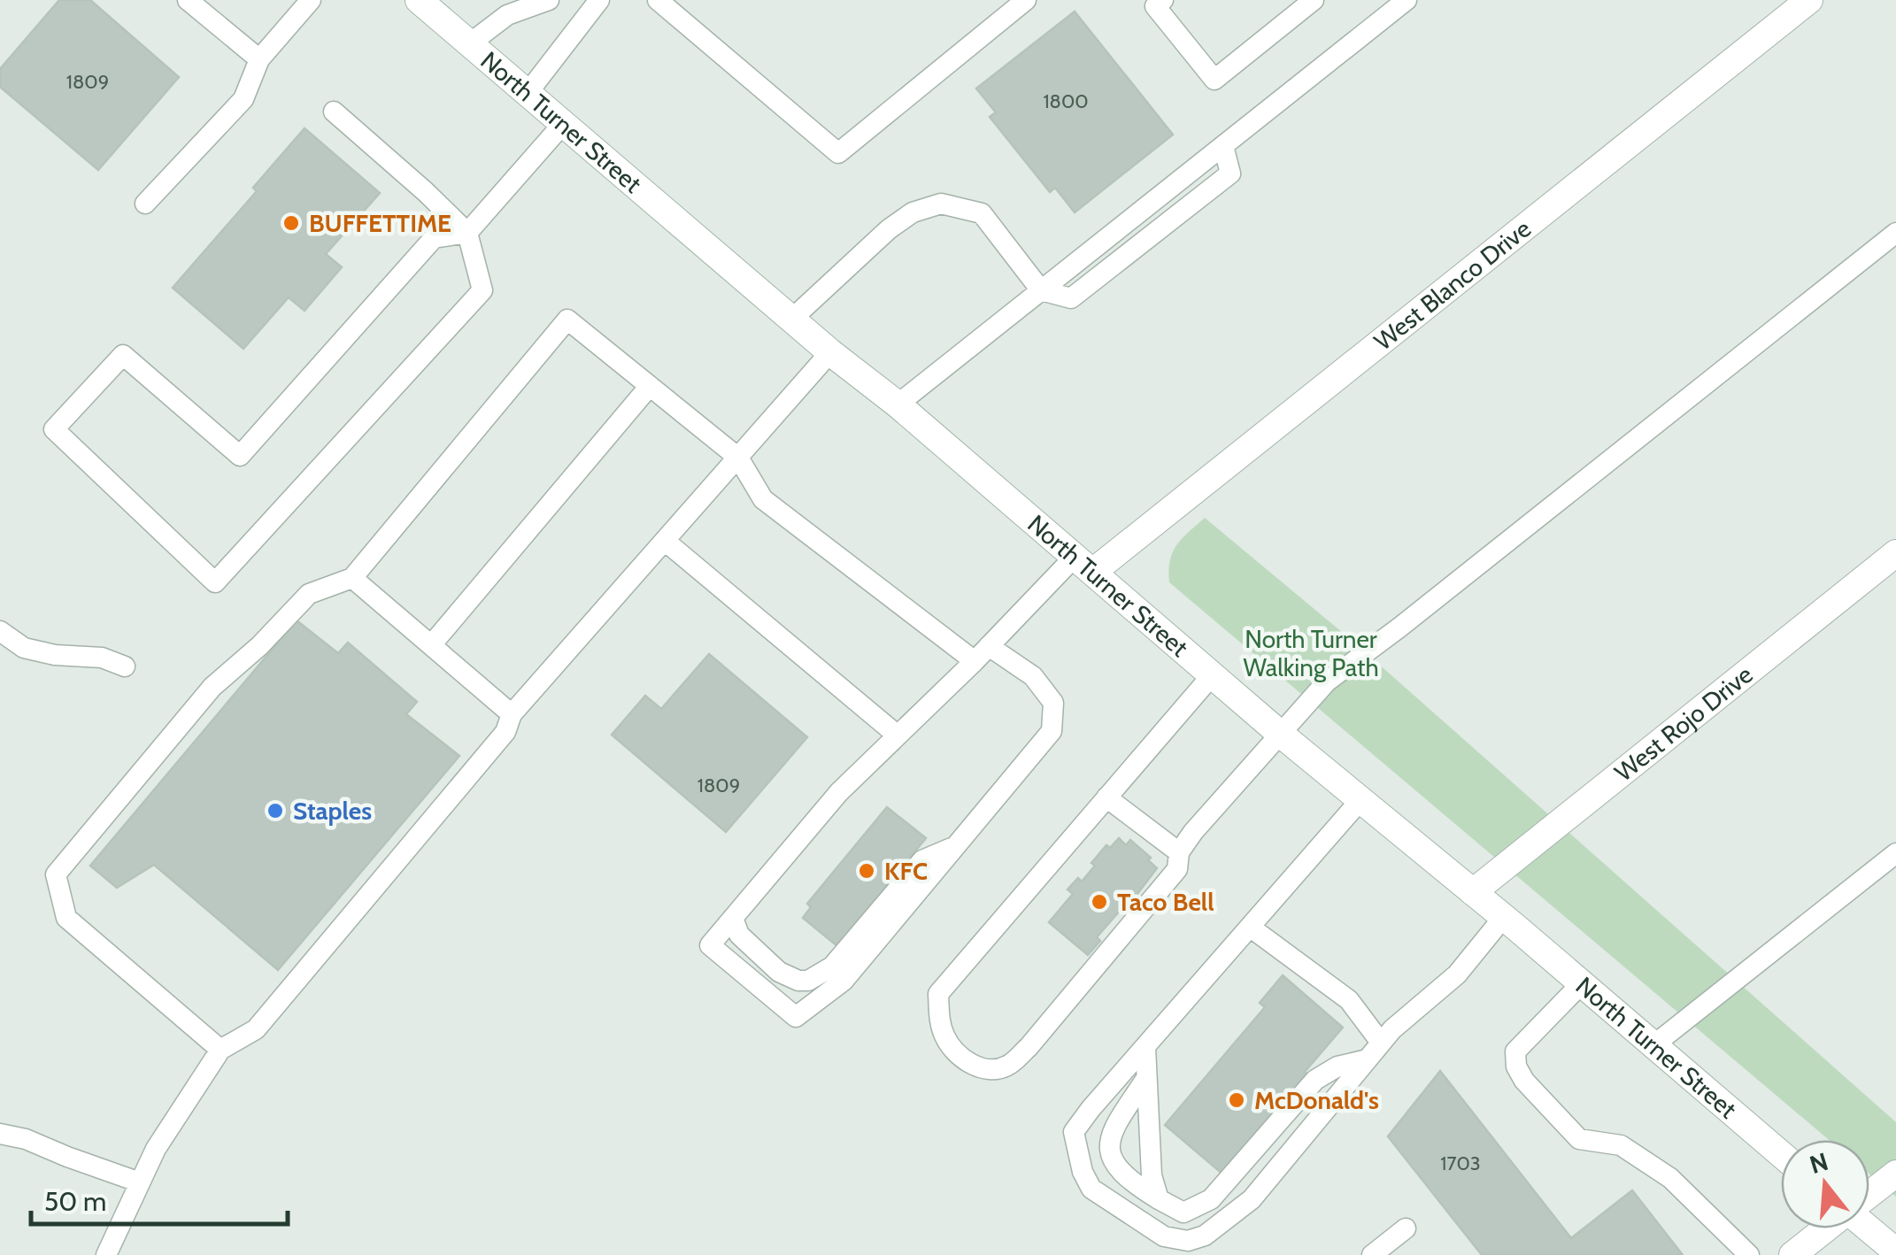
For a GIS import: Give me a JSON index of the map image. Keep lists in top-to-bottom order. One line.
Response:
{"streets":{"main road":["North Turner Street","West Blanco Drive","West Rojo Drive"]},"crossings":[["North Turner Street","West Blanco Drive"],["North Turner Street","West Rojo Drive"]],"parks":["North Turner Walking Path"],"places":["BUFFETTIME","Staples","KFC","Taco Bell","McDonald's"],"house_numbers":["1809","1800","1809","1703"],"scale_bar":"50 m","north":"top"}
